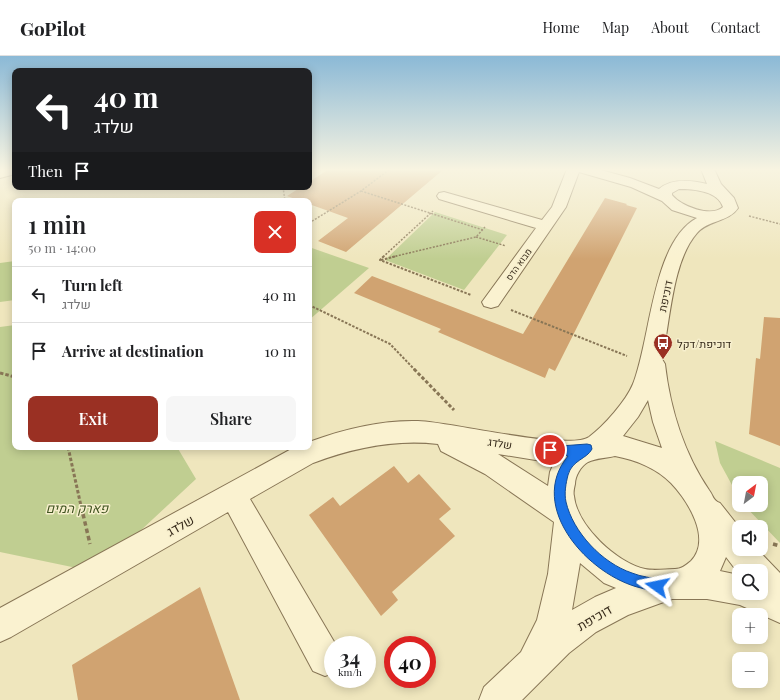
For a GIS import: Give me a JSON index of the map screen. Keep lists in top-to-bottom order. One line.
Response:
{"streets":{"street":["מבוא הדס","דוכיפת","שלדג"]},"crossings":[["דוכיפת","שלדג"]],"parks":["פארק המים"],"places":{"bus stop":["דוכיפת/דקל"]},"north":"top right","page":{"header":"GoPilot","nav":["Home","Map","About","Contact"],"turn":["40 m","שלדג"],"then":"Then","heading":["1 min","50 m · 14:00"],"list":[{"name":"Turn left","note":"שלדג","value":"40 m"},{"name":"Arrive at destination","value":"10 m"}],"buttons":["Exit","Share"],"map_buttons":["+","−"],"speed":"34 km/h","limit":"40"}}
